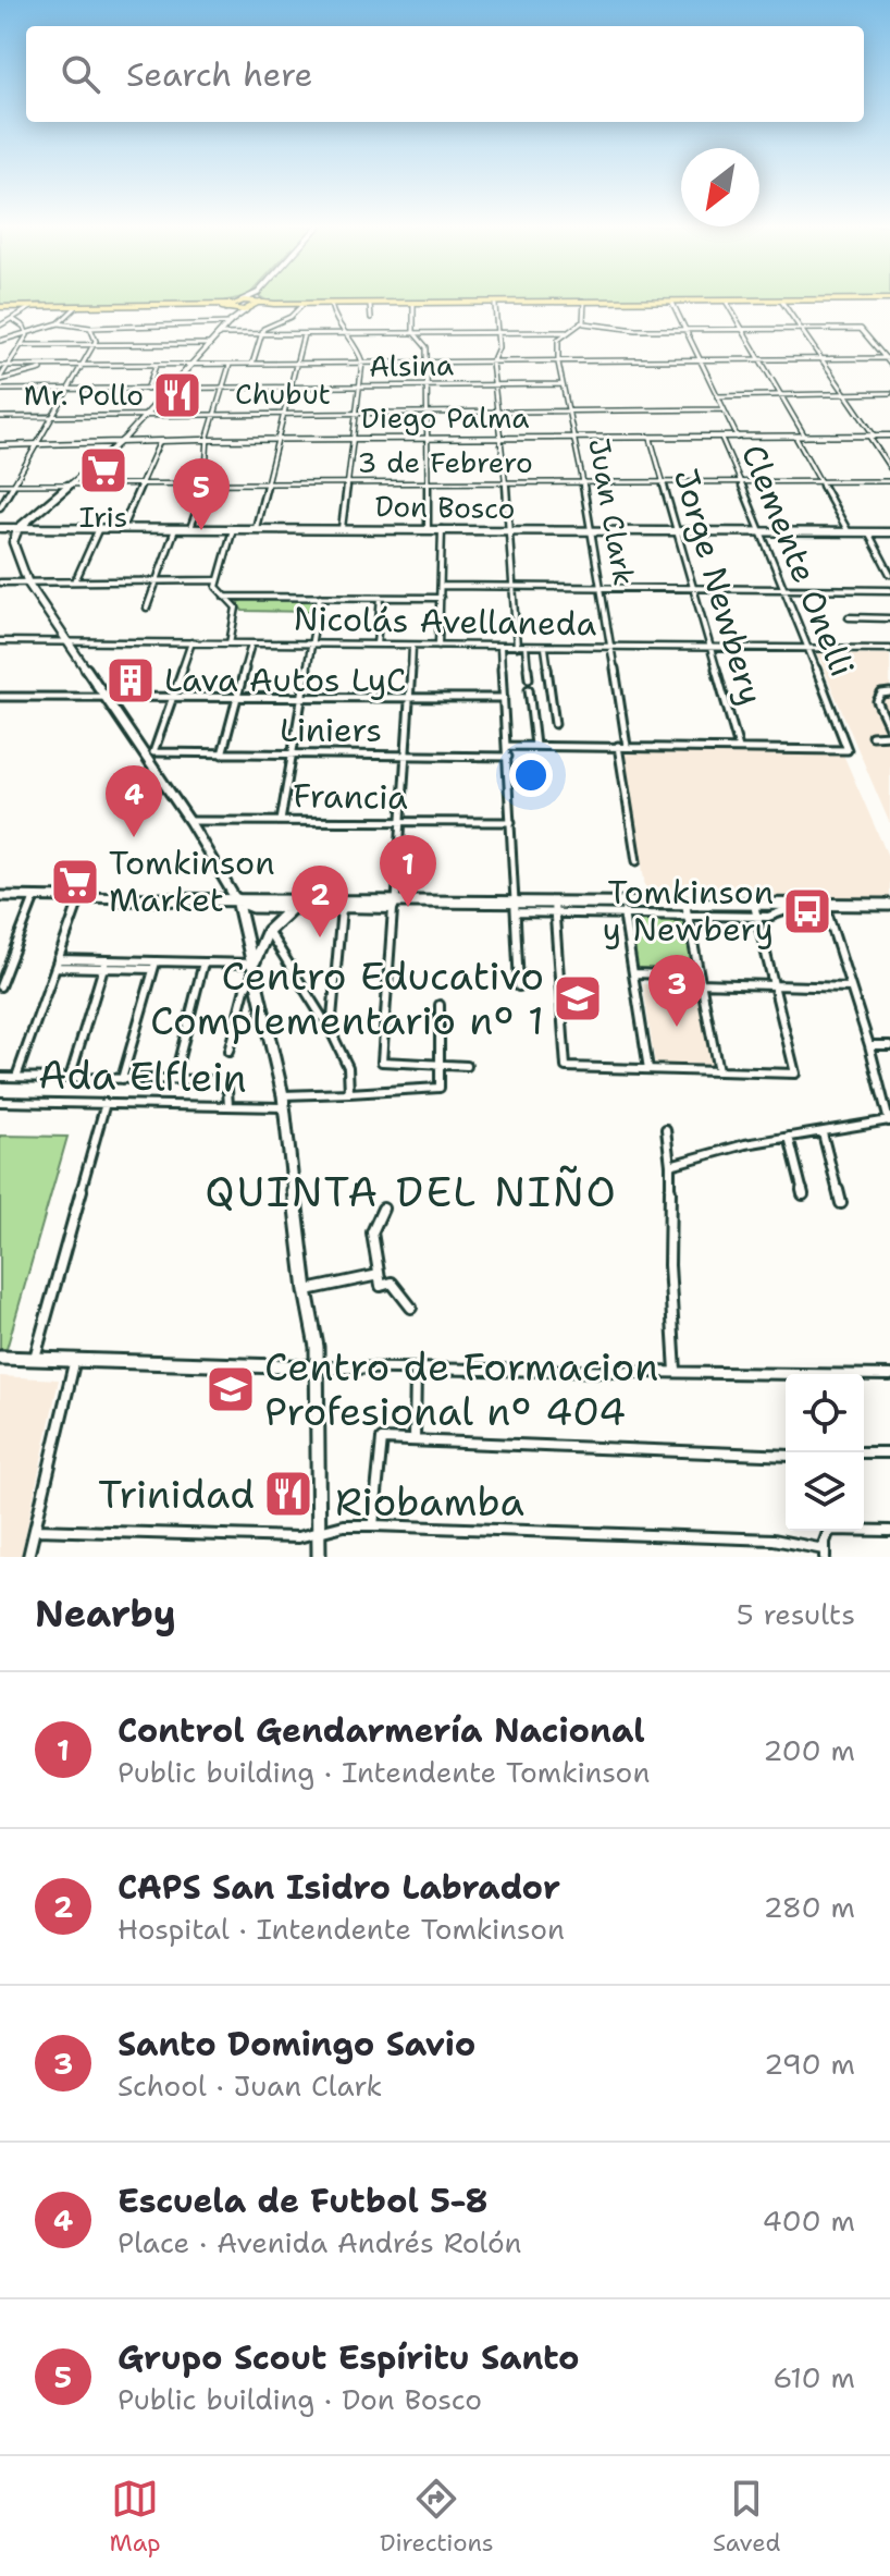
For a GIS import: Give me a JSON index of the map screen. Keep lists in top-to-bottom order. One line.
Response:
{"streets":{"main road":["Diego Palma","Don Bosco"],"street":["Alsina","Chubut","3 de Febrero","Juan Clark","Clemente Onelli","Jorge Newbery","Nicolás Avellaneda","Liniers","Francia","Ada Elflein","Riobamba"]},"crossings":[["Alsina","Juan Clark"],["Chubut","Juan Clark"],["Chubut","Clemente Onelli"],["Diego Palma","Juan Clark"],["Diego Palma","Clemente Onelli"],["Diego Palma","Jorge Newbery"],["3 de Febrero","Juan Clark"],["3 de Febrero","Clemente Onelli"],["3 de Febrero","Jorge Newbery"],["Don Bosco","Juan Clark"],["Don Bosco","Clemente Onelli"],["Don Bosco","Jorge Newbery"],["Juan Clark","Nicolás Avellaneda"],["Clemente Onelli","Jorge Newbery"],["Clemente Onelli","Nicolás Avellaneda"],["Jorge Newbery","Nicolás Avellaneda"]],"districts":["QUINTA DEL NIÑO"],"places":{"restaurant":["Mr. Pollo","Trinidad"],"supermarket":["Iris","Tomkinson Market"],"building":["Lava Autos LyC"],"bus stop":["Tomkinson y Newbery"],"school or university":["Centro Educativo Complementario nº 1","Centro de Formacion Profesional nº 404"]},"north":"bottom left","page":{"search":"Search here","pins":["5","4","1","2","3"],"heading":["Nearby","5 results"],"list":[{"mark":"1","name":"Control Gendarmería Nacional","note":"Public building · Intendente Tomkinson","value":"200 m"},{"mark":"2","name":"CAPS San Isidro Labrador","note":"Hospital · Intendente Tomkinson","value":"280 m"},{"mark":"3","name":"Santo Domingo Savio","note":"School · Juan Clark","value":"290 m"},{"mark":"4","name":"Escuela de Futbol 5-8","note":"Place · Avenida Andrés Rolón","value":"400 m"},{"mark":"5","name":"Grupo Scout Espíritu Santo","note":"Public building · Don Bosco","value":"610 m"}],"nav":["Map","Directions","Saved"]}}
